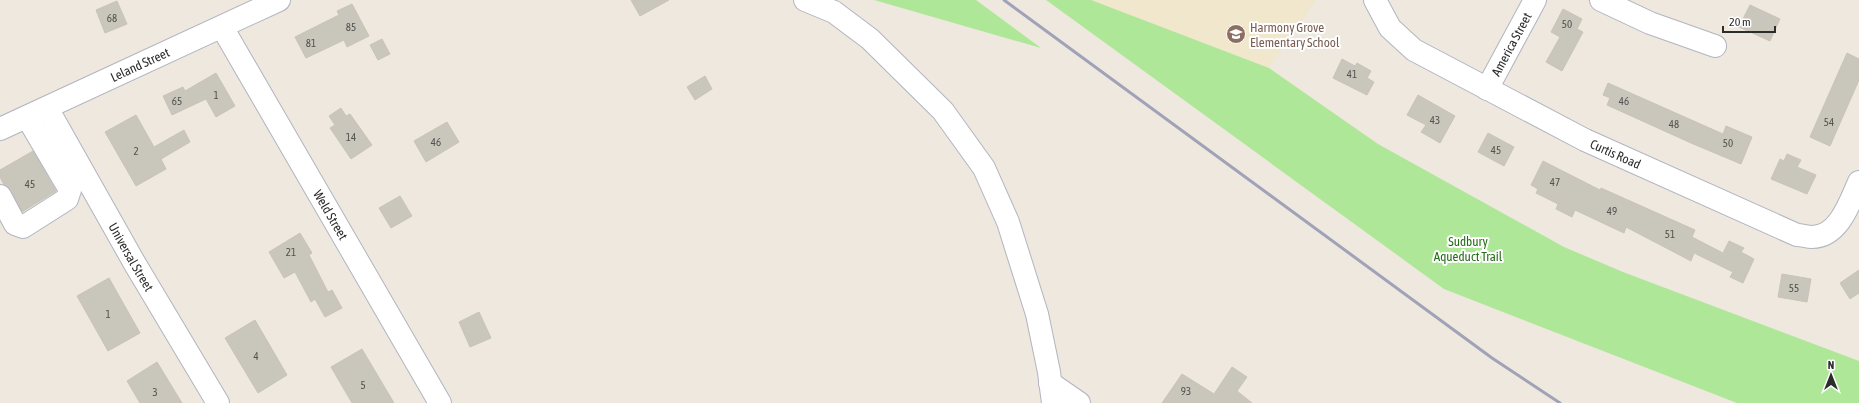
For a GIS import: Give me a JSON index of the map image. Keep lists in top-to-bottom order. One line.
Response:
{"streets":{"street":["America Street","Leland Street","Curtis Road","Weld Street","Universal Street"]},"crossings":[["America Street","Curtis Road"],["Leland Street","Weld Street"],["Leland Street","Universal Street"]],"parks":["Sudbury Aqueduct Trail"],"places":{"school or university":["Harmony Grove Elementary School"]},"house_numbers":["68","50","85","81","41","1","65","46","43","54","48","14","46","50","45","2","47","45","49","51","21","55","1","4","5","93","3"],"scale_bar":"20 m","north":"top"}
